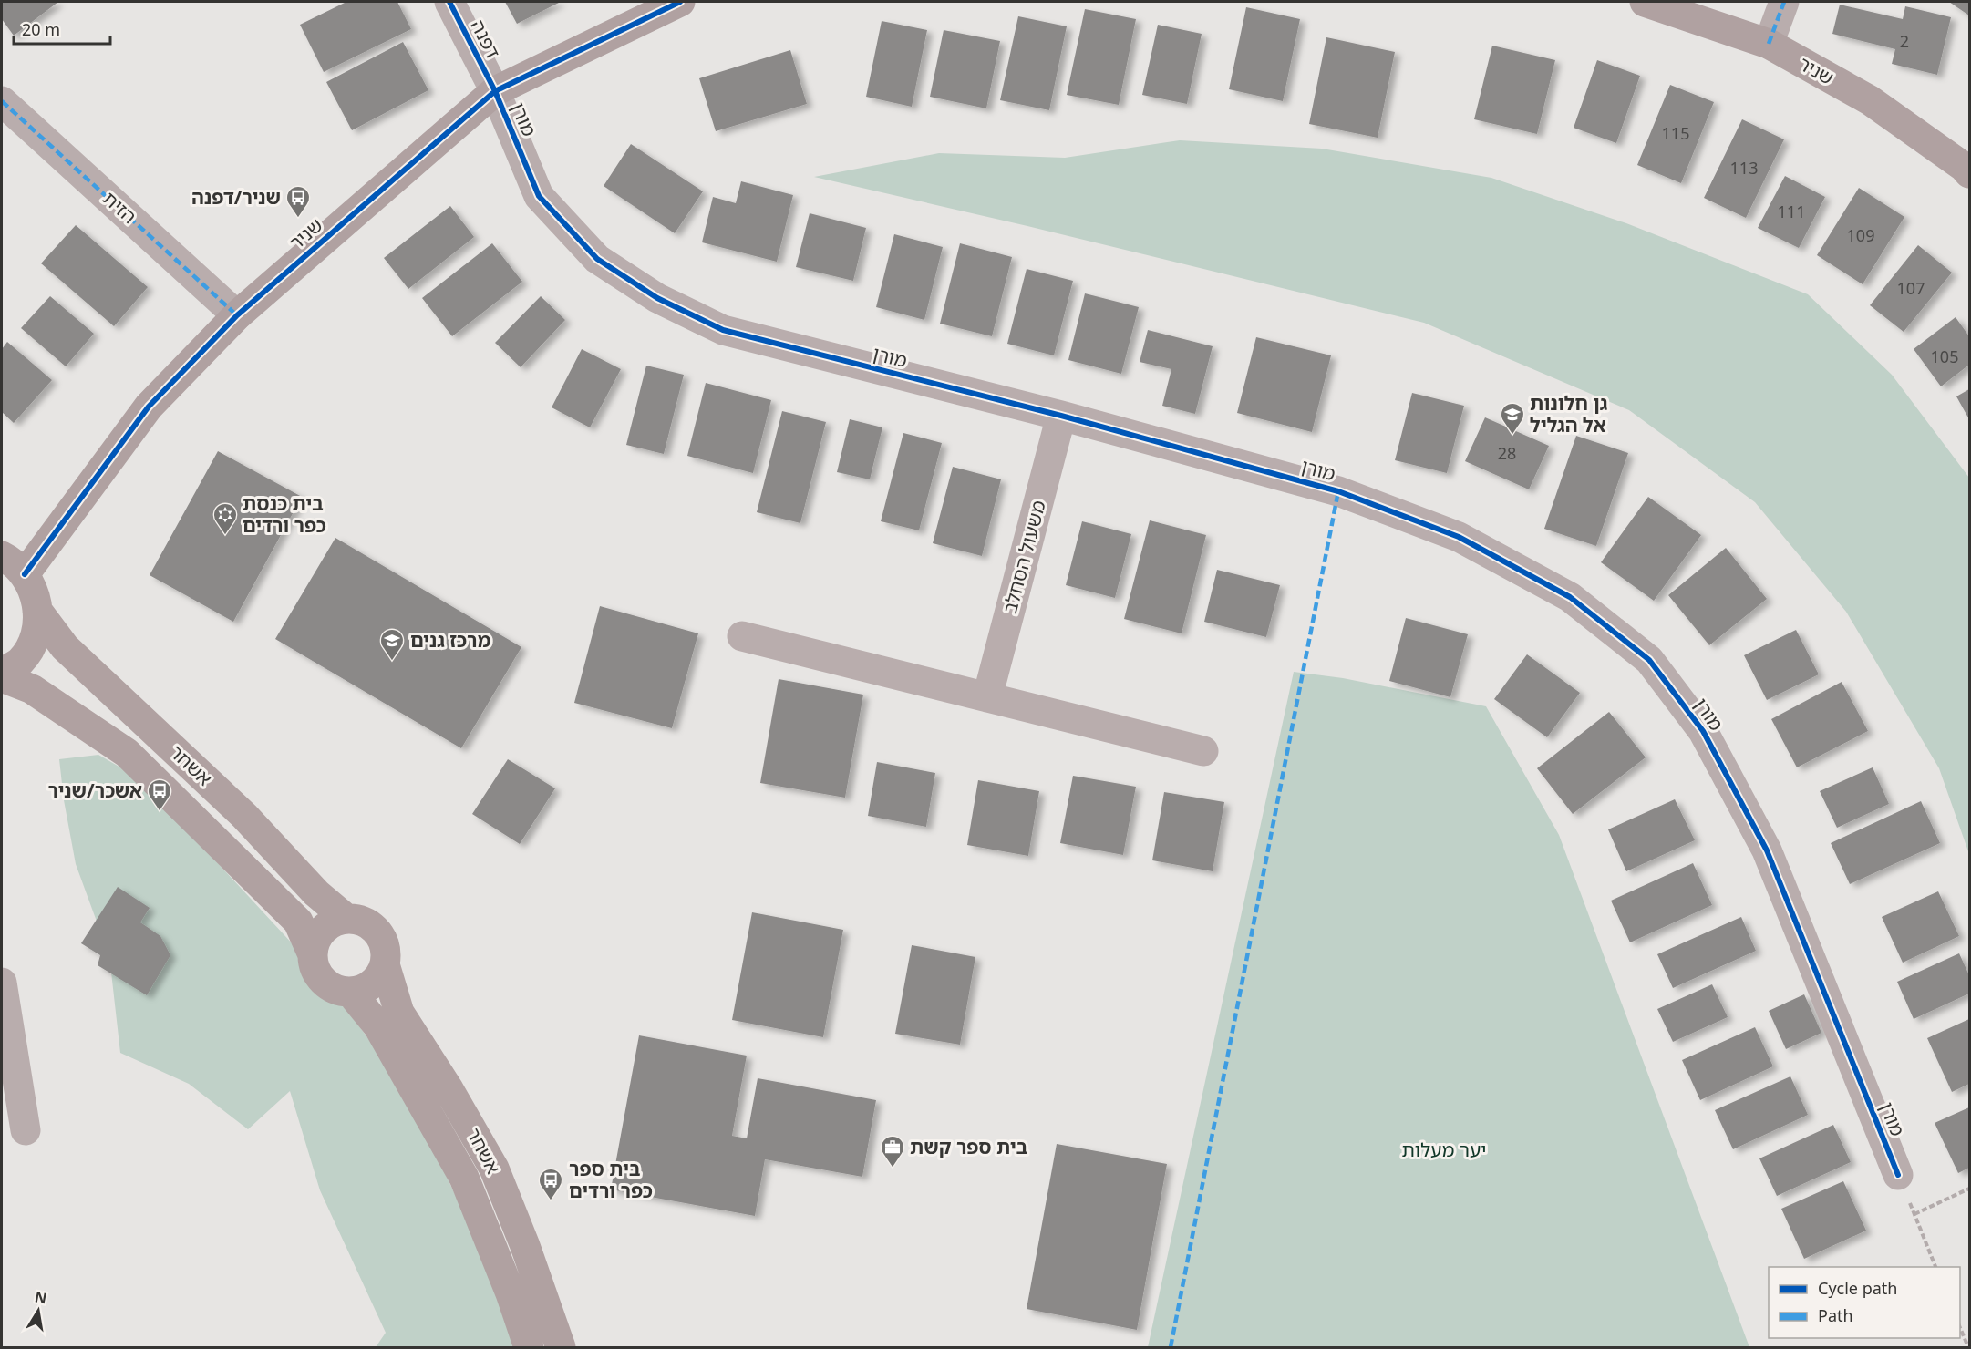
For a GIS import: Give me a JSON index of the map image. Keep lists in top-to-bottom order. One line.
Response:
{"streets":{"main road":["שניר","אשחר"],"street":["דפנה","מורן","הזית","משעול הסחלב"]},"crossings":[["דפנה","שניר"],["דפנה","מורן"],["שניר","מורן"],["שניר","הזית"],["מורן","משעול הסחלב"]],"parks":["יער מעלות"],"places":{"bus stop":["שניר/דפנה","אשכר/שניר","בית ספר כפר ורדים"],"school or university":["גן חלונות אל הגליל","מרכז גנים"],"synagogue":["בית כנסת כפר ורדים"],"office":["בית ספר קשת"]},"house_numbers":["2","115","113","111","109","107","105","28"],"legend":["Cycle path","Path"],"scale_bar":"20 m","north":"top"}
